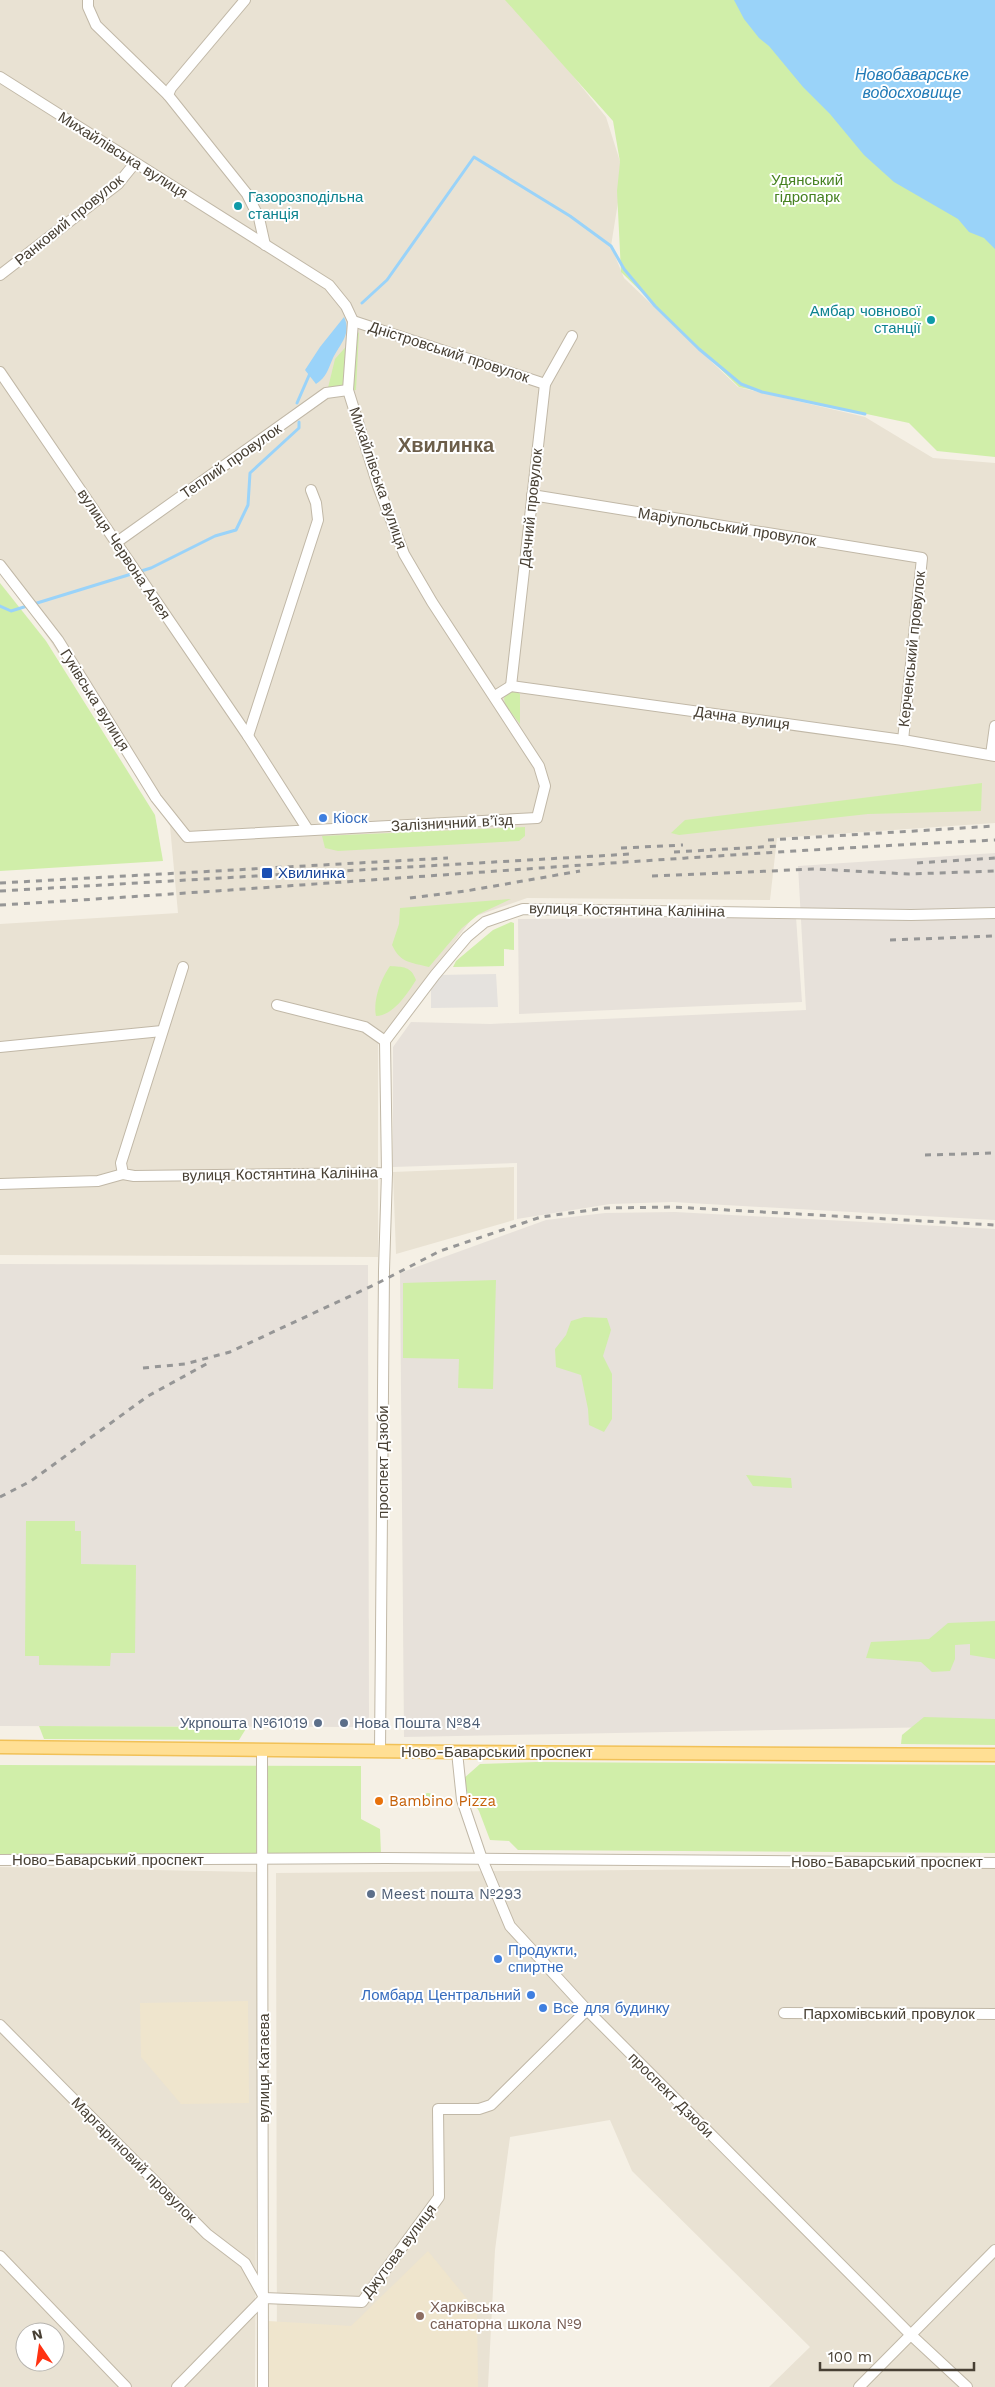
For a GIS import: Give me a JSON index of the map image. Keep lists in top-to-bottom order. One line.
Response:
{"streets":{"main road":["Ново-Баварський проспект"],"street":["Михайлівська вулиця","Ранковий провулок","Дністровський провулок","Теплий провулок","Дачний провулок","Маріупольський провулок","вулиця Червона Алея","Керченський провулок","Гуківська вулиця","Дачна вулиця","Залізничний в’їзд","вулиця Костянтина Калініна","проспект Дзюби","Пархомівський провулок","вулиця Катаєва","Маргариновий провулок","Джутова вулиця"]},"crossings":[["Михайлівська вулиця","Ранковий провулок"],["Михайлівська вулиця","Дністровський провулок"],["Михайлівська вулиця","Теплий провулок"],["Михайлівська вулиця","Залізничний в’їзд"],["Дністровський провулок","Дачний провулок"],["Теплий провулок","вулиця Червона Алея"],["Дачний провулок","Маріупольський провулок"],["Дачний провулок","Дачна вулиця"],["Маріупольський провулок","Керченський провулок"],["вулиця Червона Алея","Залізничний в’їзд"],["Керченський провулок","Дачна вулиця"],["Гуківська вулиця","Залізничний в’їзд"],["вулиця Костянтина Калініна","проспект Дзюби"],["проспект Дзюби","Ново-Баварський проспект"],["проспект Дзюби","Джутова вулиця"],["Ново-Баварський проспект","вулиця Катаєва"],["вулиця Катаєва","Маргариновий провулок"],["вулиця Катаєва","Джутова вулиця"],["Маргариновий провулок","Джутова вулиця"]],"districts":["Хвилинка"],"water":["Новобаварське водосховище"],"parks":["Удянський гідропарк"],"places":{"other":["Газорозподільна станція","Амбар човнової станції","Кіоск","Укрпошта №61019","Нова Пошта №84","Bambino Pizza","Meest пошта №293","Продукти, спиртне","Ломбард Центральний","Все для будинку","Харківська санаторна школа №9"],"transit":["Хвилинка"]},"scale_bar":"100 m","north":"top"}
